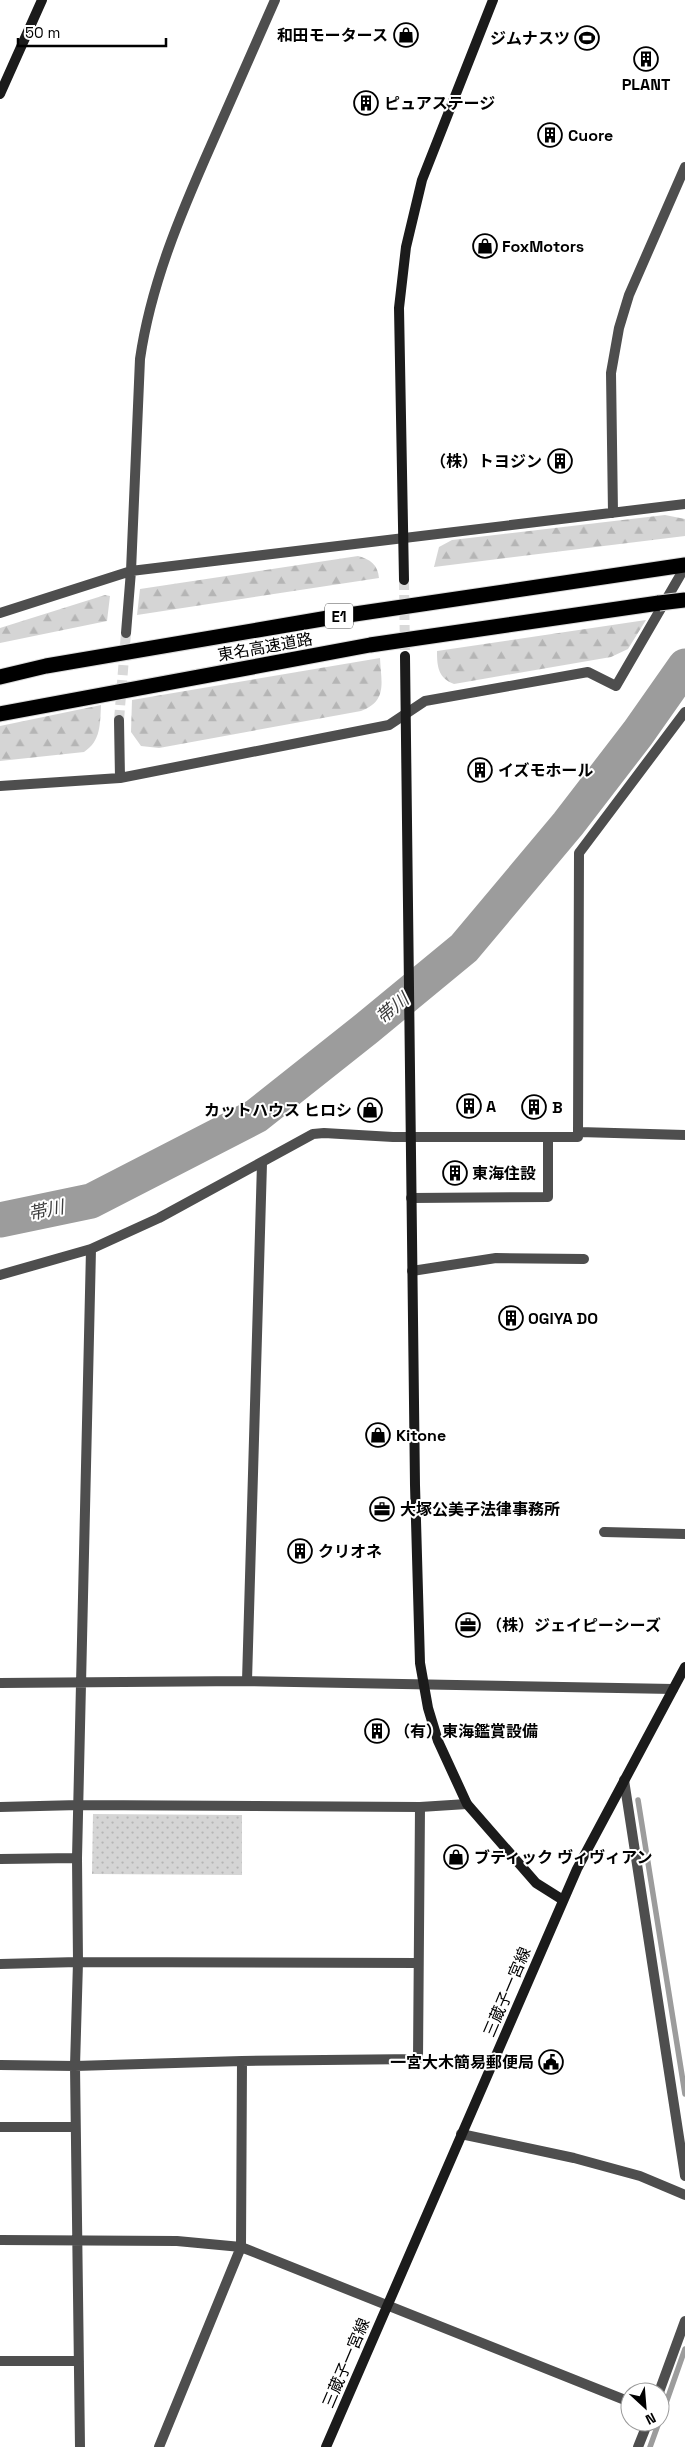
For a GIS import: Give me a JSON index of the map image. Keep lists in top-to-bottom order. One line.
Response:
{"streets":{"highway":["E1","東名高速道路"],"street":["三蔵子一宮線"]},"water":["帯川"],"places":{"shop":["和田モータース","FoxMotors","カットハウス ヒロシ","Kitone","ブティック ヴィヴィアン"],"sports":["ジムナスツ"],"building":["PLANT","ピュアステージ","Cuore","（株）トヨジン","イズモホール","A","B","東海住設","OGIYA DO","クリオネ","（有）東海鑑賞設備"],"office":["大塚公美子法律事務所","（株）ジェイピーシーズ"],"public building":["一宮大木簡易郵便局"]},"scale_bar":"50 m","north":"bottom right"}
